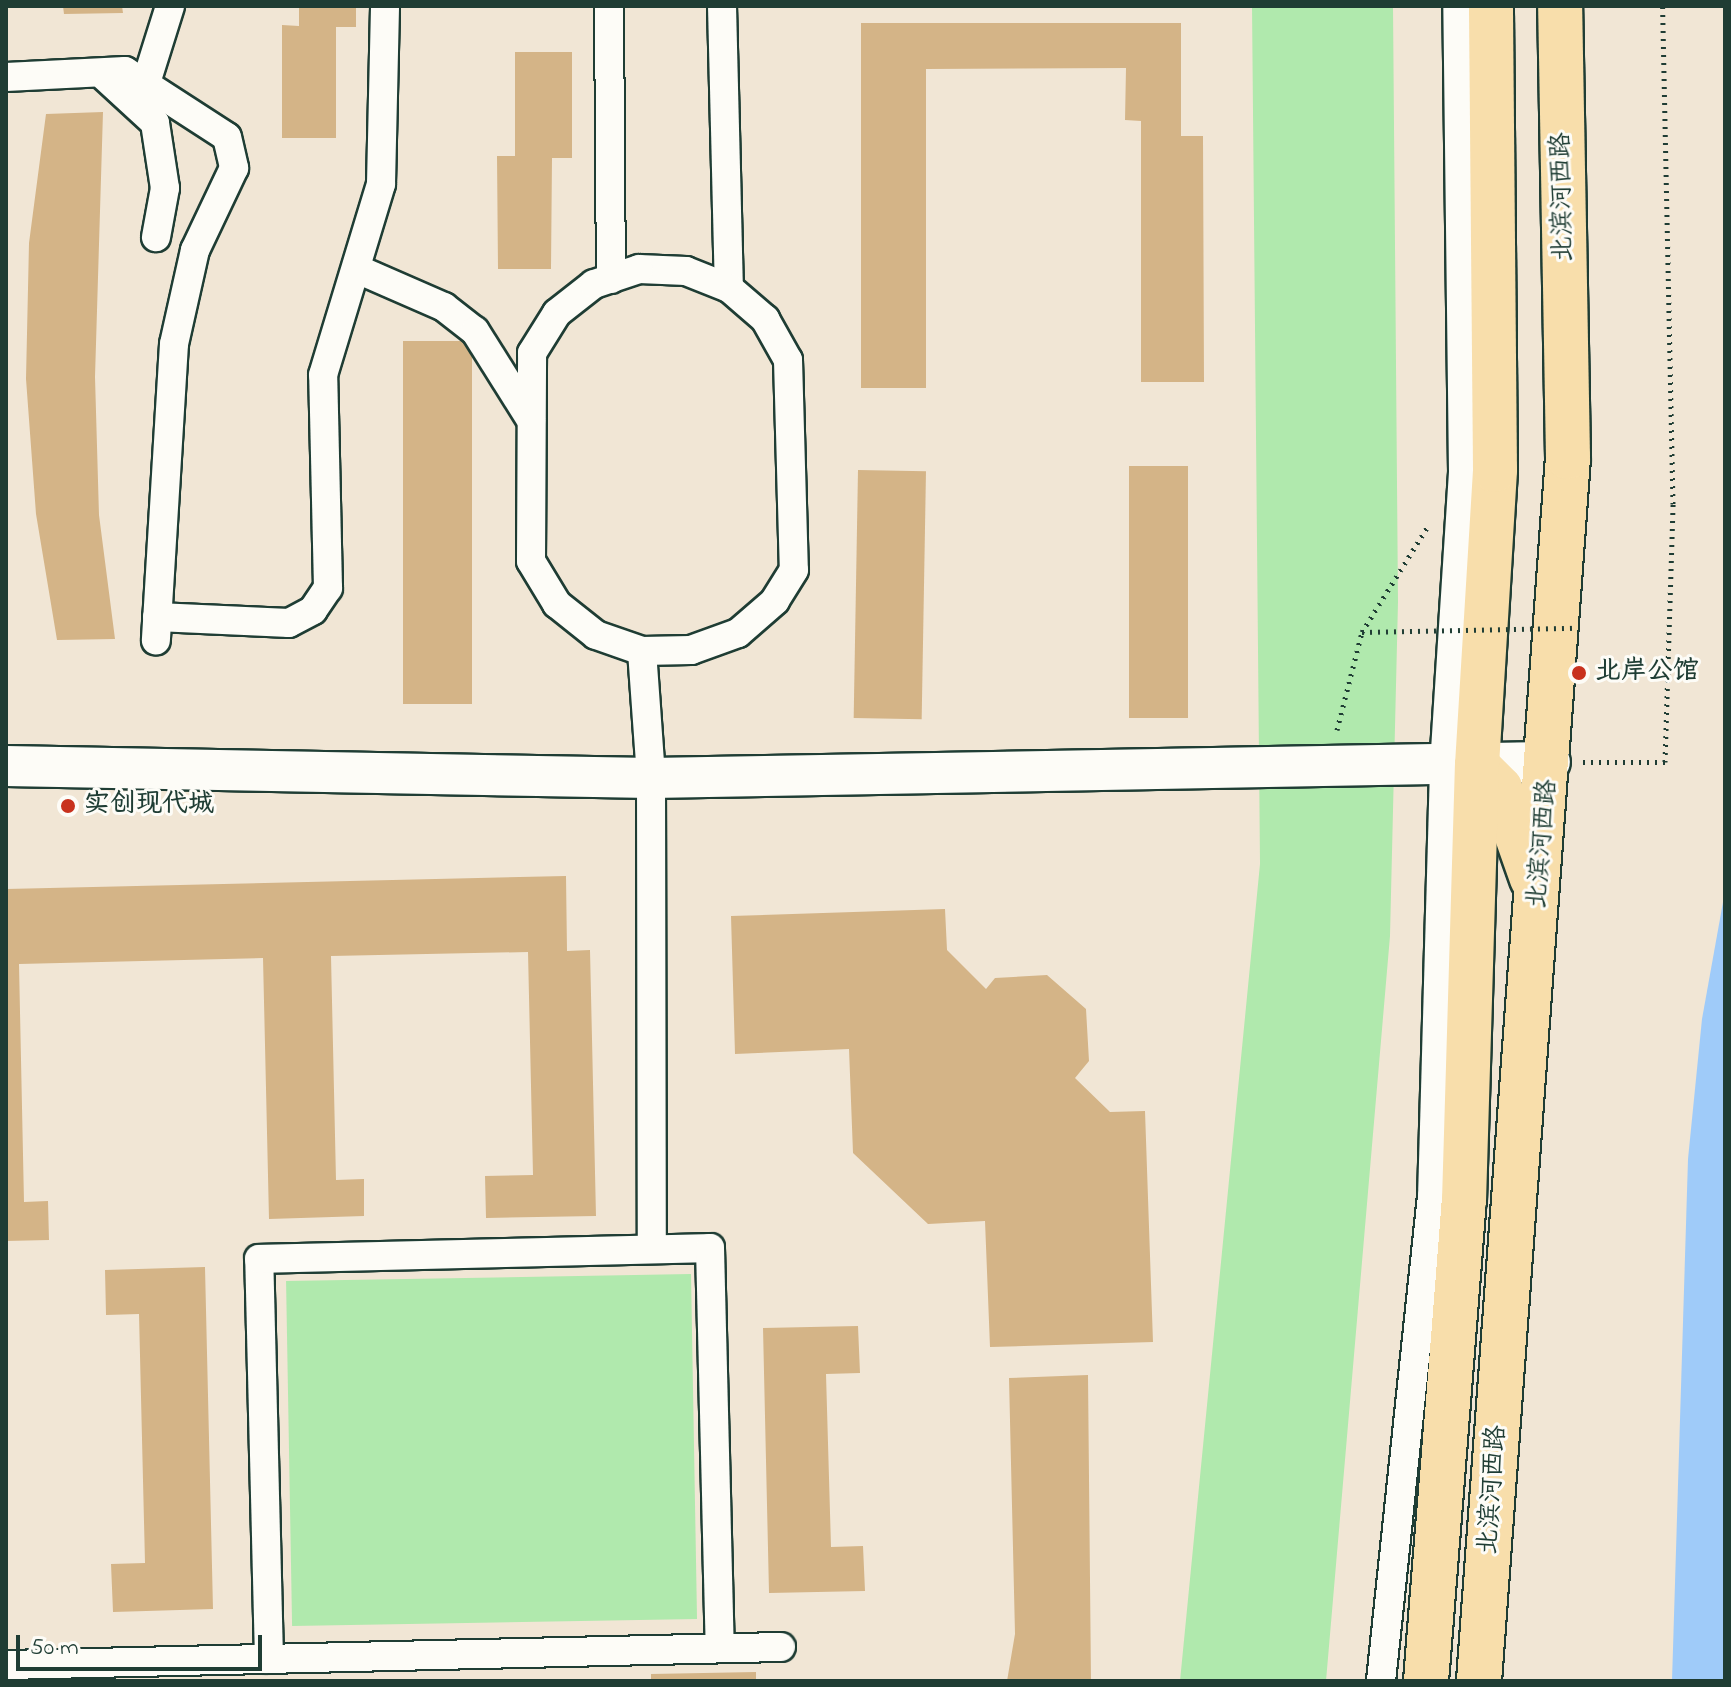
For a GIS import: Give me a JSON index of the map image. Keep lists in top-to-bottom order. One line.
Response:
{"streets":{"main road":["北滨河西路"]},"places":["北岸公馆","实创现代城"],"scale_bar":"50 m"}
